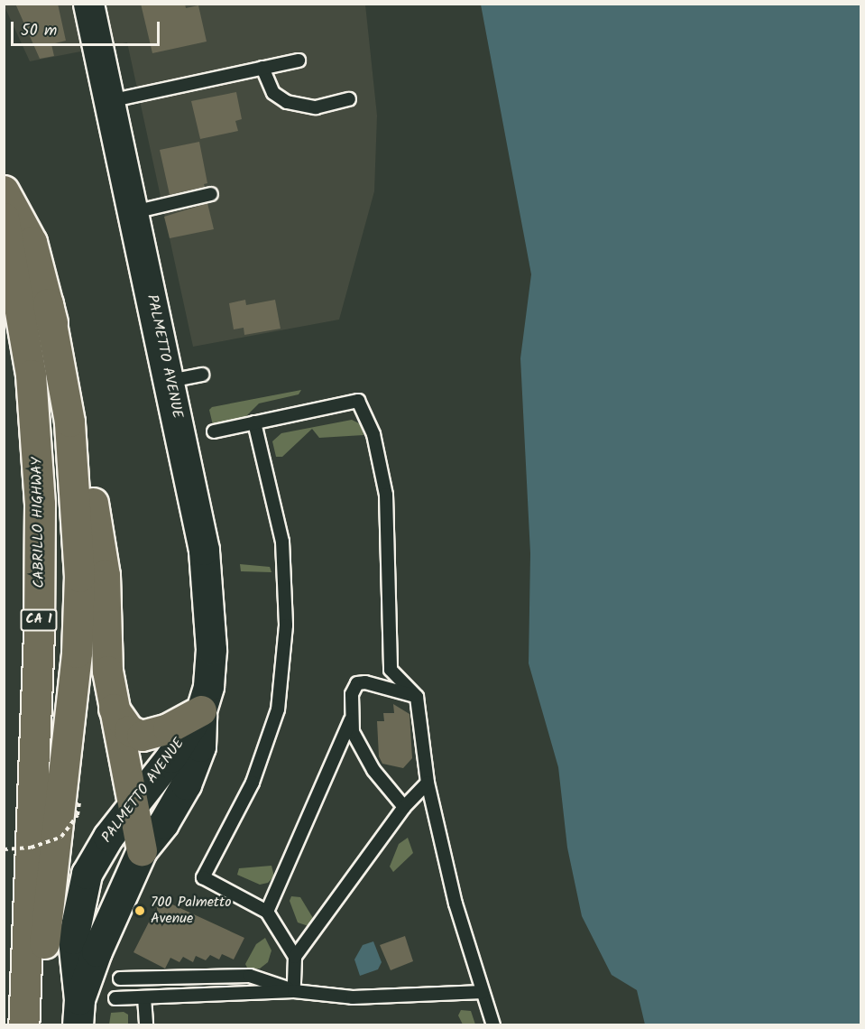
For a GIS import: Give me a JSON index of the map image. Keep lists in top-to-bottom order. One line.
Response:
{"streets":{"highway":["CABRILLO HIGHWAY","CA 1"],"street":["PALMETTO AVENUE"]},"places":["700 Palmetto Avenue"],"scale_bar":"50 m"}
